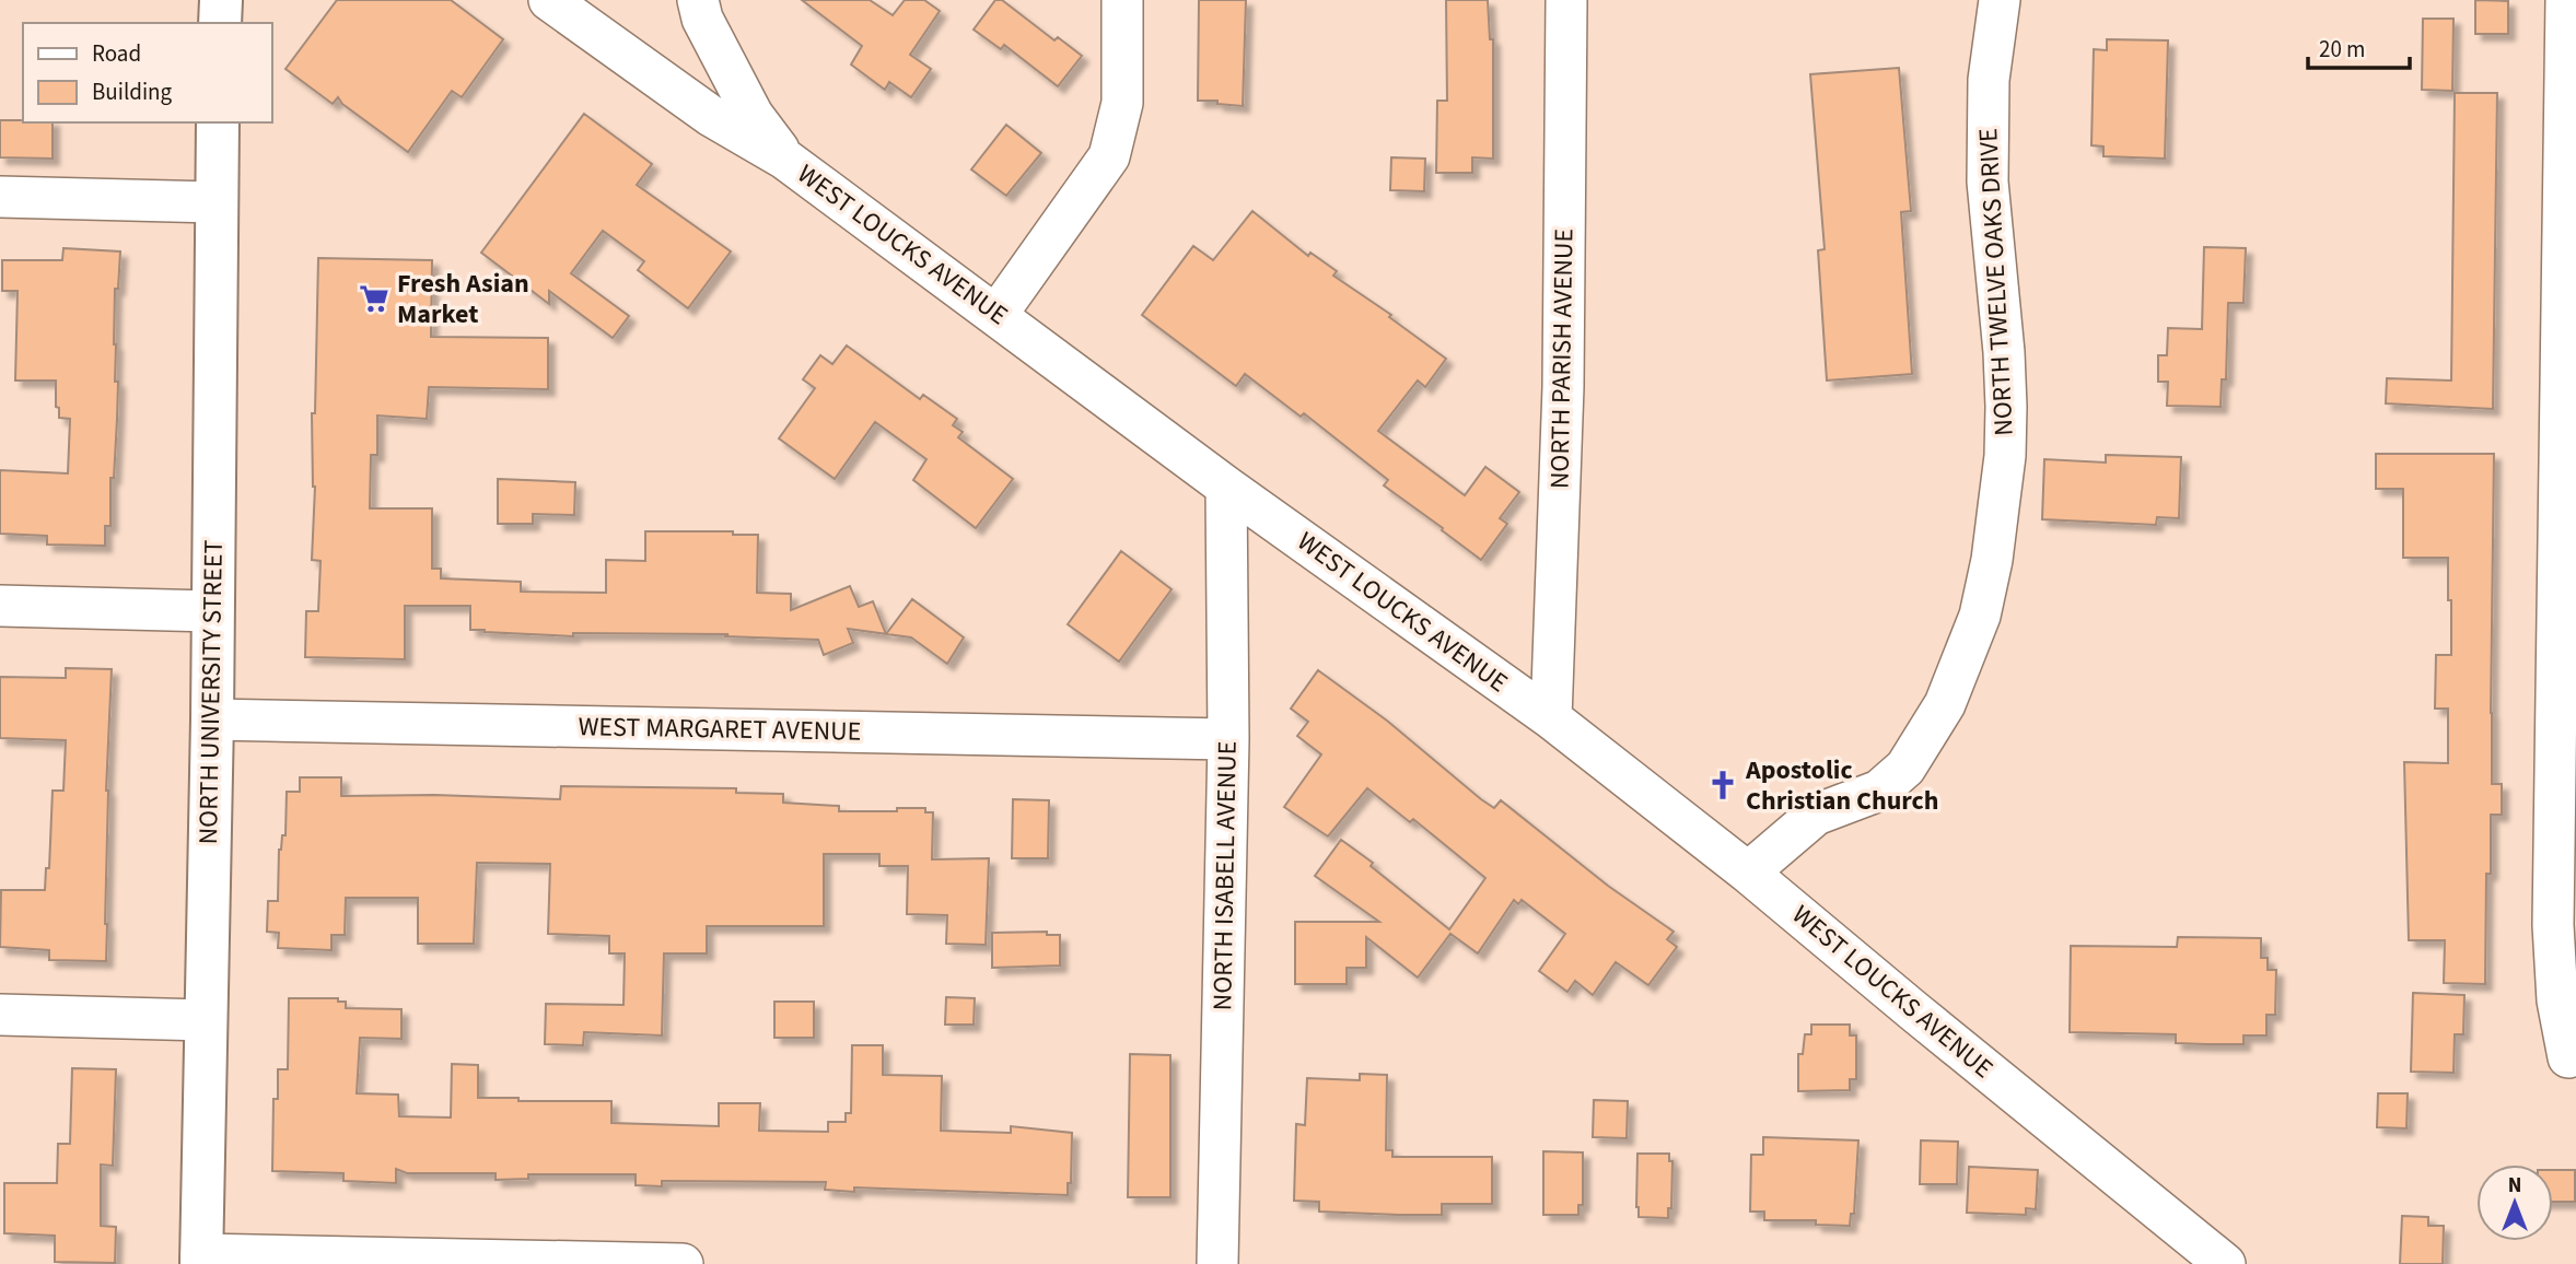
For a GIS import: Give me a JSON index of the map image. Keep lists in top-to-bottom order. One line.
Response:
{"streets":{"main road":["NORTH UNIVERSITY STREET"],"street":["WEST LOUCKS AVENUE","NORTH TWELVE OAKS DRIVE","NORTH PARISH AVENUE","WEST MARGARET AVENUE","NORTH ISABELL AVENUE"]},"crossings":[["WEST LOUCKS AVENUE","NORTH TWELVE OAKS DRIVE"],["WEST LOUCKS AVENUE","NORTH PARISH AVENUE"],["WEST LOUCKS AVENUE","NORTH ISABELL AVENUE"],["NORTH UNIVERSITY STREET","WEST MARGARET AVENUE"],["WEST MARGARET AVENUE","NORTH ISABELL AVENUE"]],"places":{"supermarket":["Fresh Asian Market"],"church":["Apostolic Christian Church"]},"legend":["Road","Building"],"scale_bar":"20 m","north":"top"}
